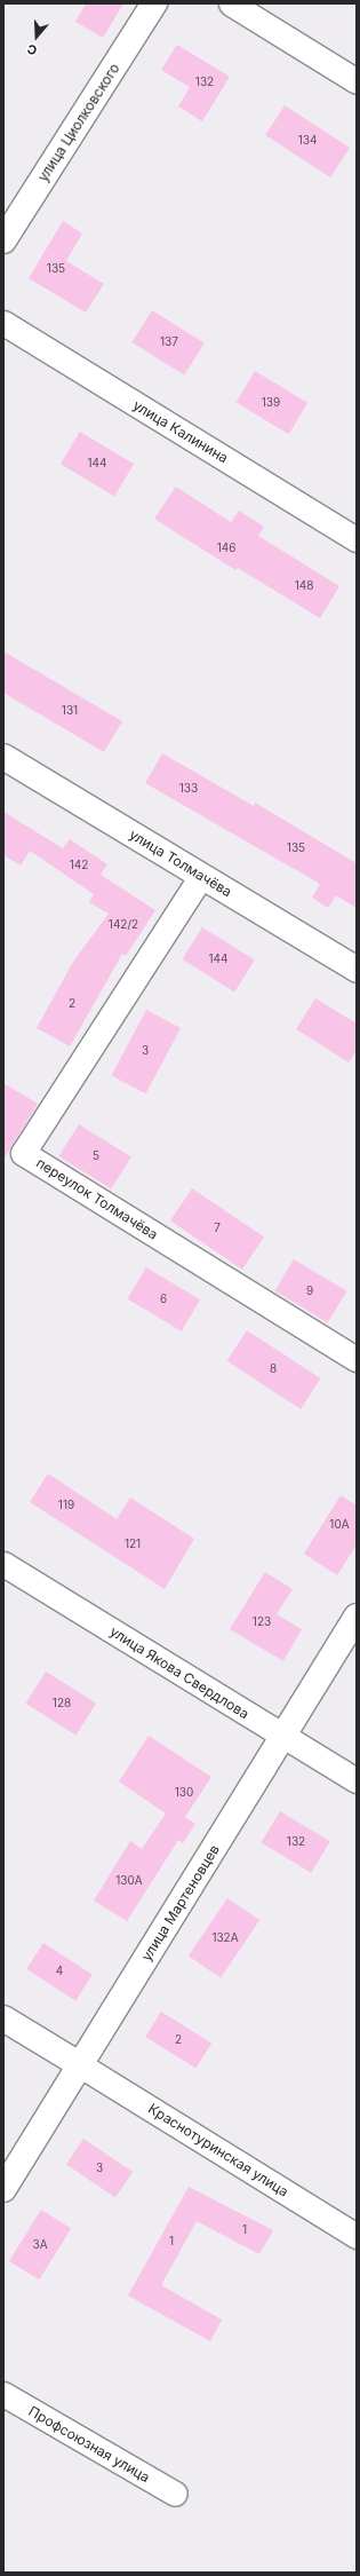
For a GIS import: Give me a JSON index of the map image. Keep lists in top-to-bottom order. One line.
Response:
{"streets":{"street":["улица Циолковского","улица Калинина","улица Толмачёва","переулок Толмачёва","улица Якова Свердлова","улица Мартеновцев","Краснотуринская улица","Профсоюзная улица"]},"crossings":[["улица Толмачёва","переулок Толмачёва"],["улица Якова Свердлова","улица Мартеновцев"],["улица Мартеновцев","Краснотуринская улица"]],"house_numbers":["132","134","135","137","139","144","146","148","131","133","135","142","142/2","144","2","3","5","7","9","6","8","119","10А","121","123","128","130","132","130А","132А","4","2","3","1","1","3А"],"north":"bottom"}
